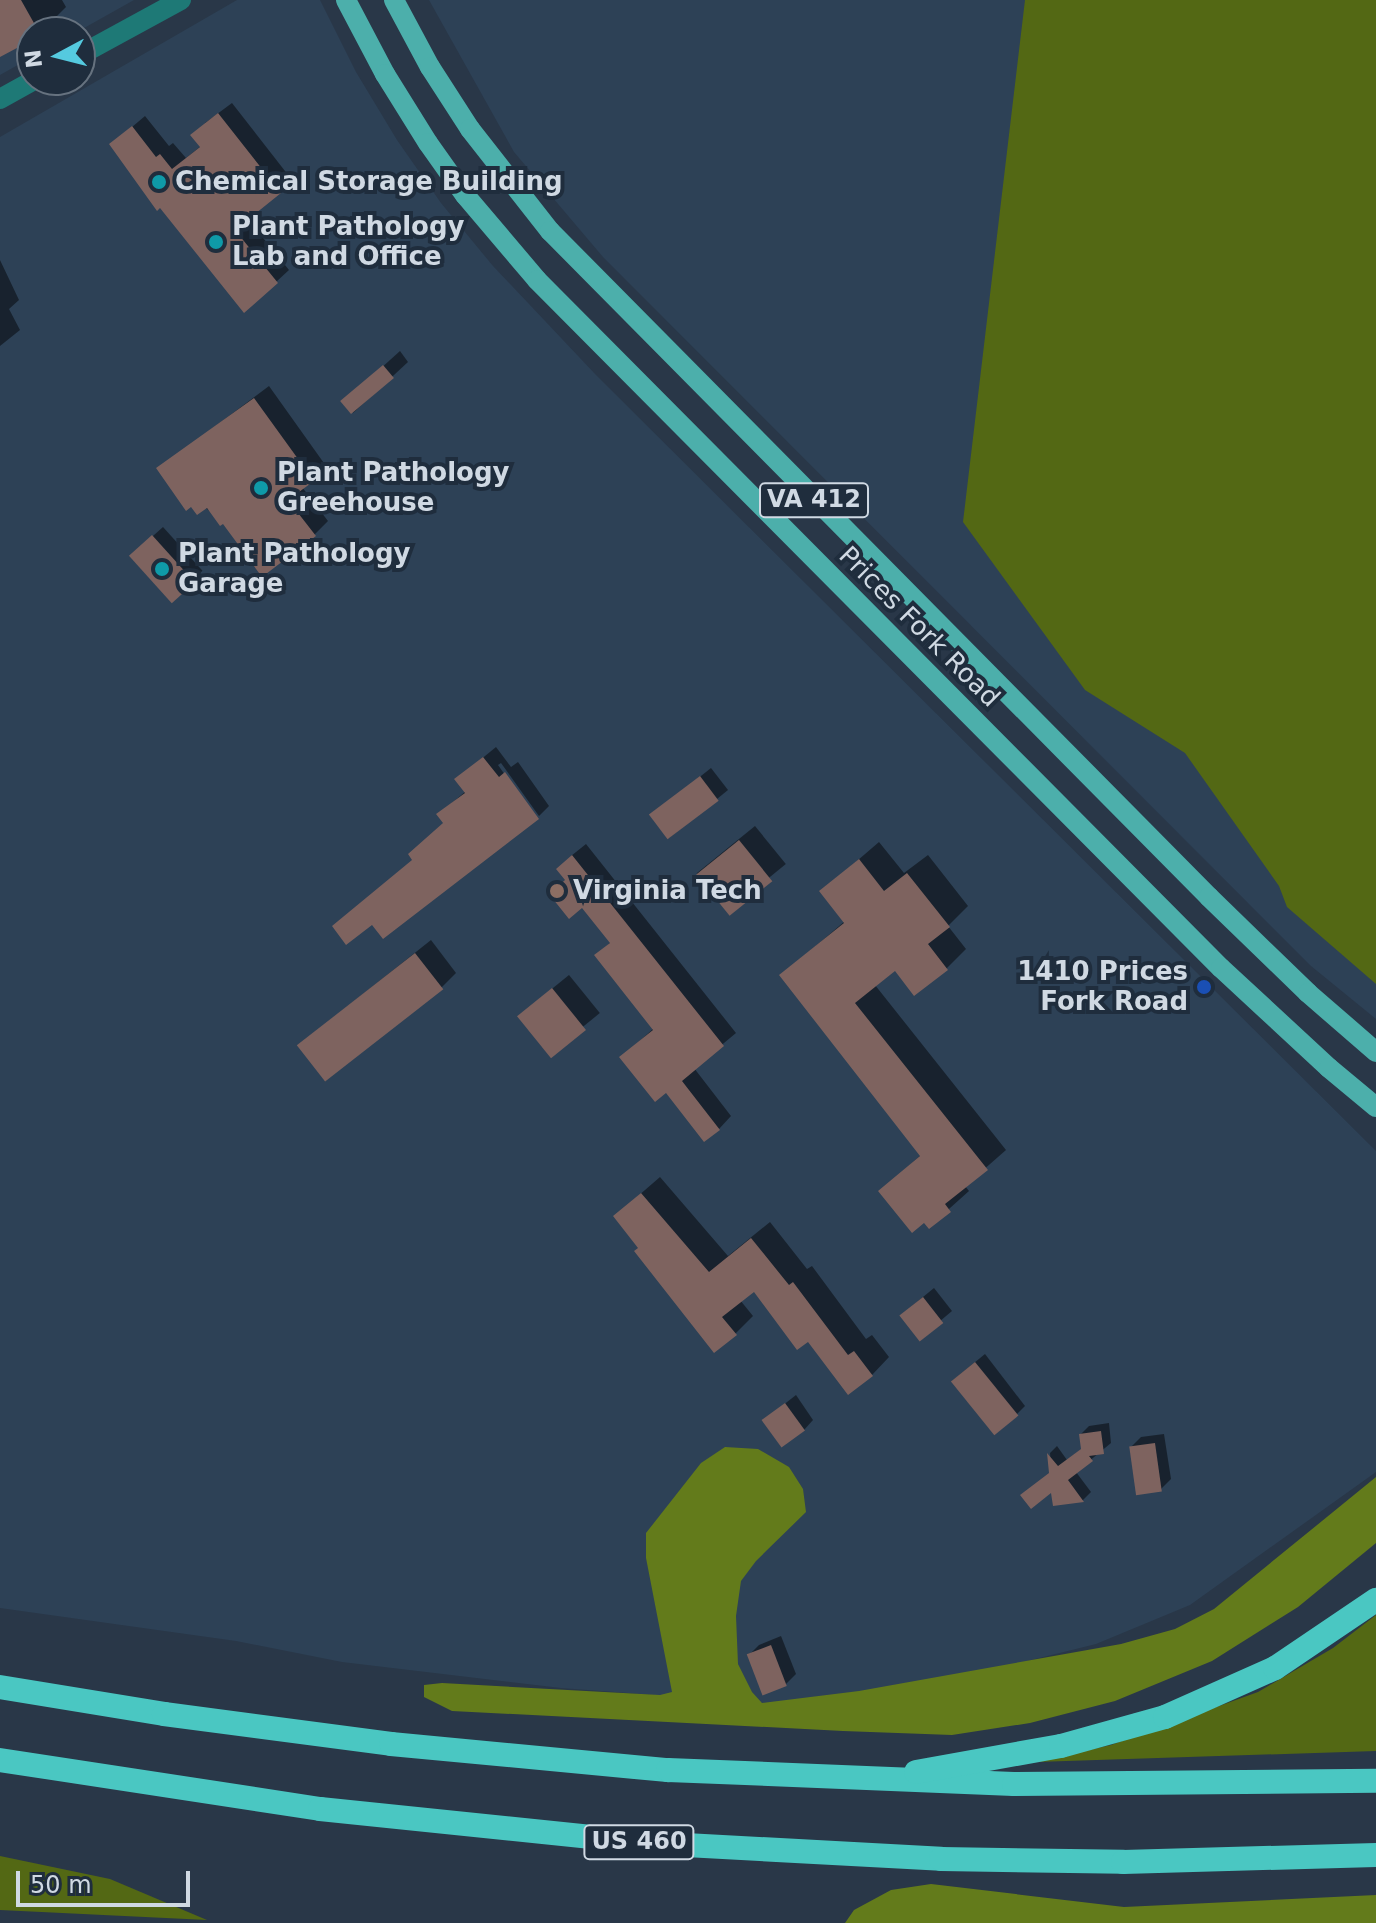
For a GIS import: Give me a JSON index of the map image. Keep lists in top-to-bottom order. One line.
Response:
{"streets":{"highway":["US 460"],"main road":["VA 412","Prices Fork Road"]},"places":["Chemical Storage Building","Plant Pathology Lab and Office","Plant Pathology Greehouse","Plant Pathology Garage","Virginia Tech","1410 Prices Fork Road"],"scale_bar":"50 m","north":"left"}
